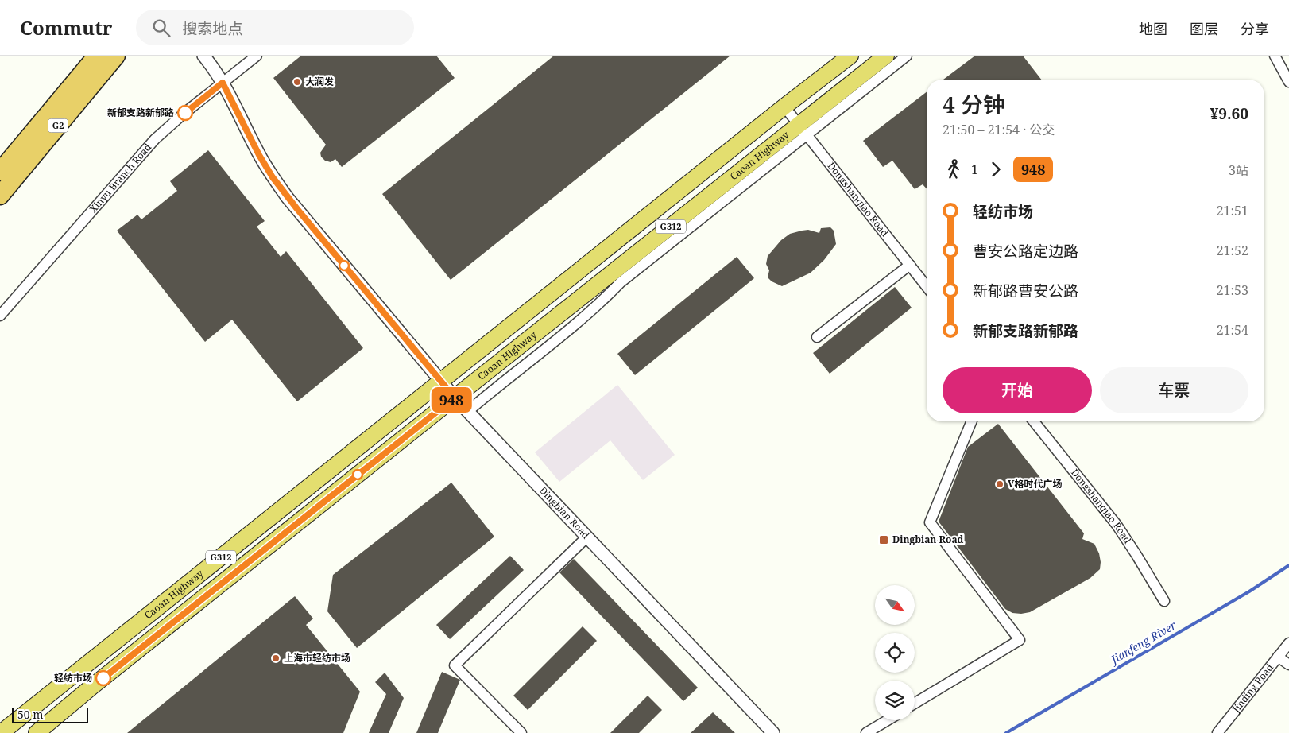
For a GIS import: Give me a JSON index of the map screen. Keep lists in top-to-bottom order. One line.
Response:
{"streets":{"highway":["G2","Caoan Highway","G312"],"street":["Xinyu Branch Road","Dongshanqiao Road","Dingbian Road","Jinding Road"]},"crossings":[["Caoan Highway","Dongshanqiao Road"],["Caoan Highway","Dingbian Road"],["Xinyu Branch Road","Dingbian Road"]],"water":["Jianfeng River"],"places":{"other":["大润发","新郁支路新郁路","V格时代广场","上海市轻纺市场","轻纺市场"],"transit":["Dingbian Road"]},"lines":["bus line 948"],"scale_bar":"50 m","north":"bottom right","page":{"header":"Commutr","search":"搜索地点","nav":["地图","图层","分享"],"on_map":"948","heading":["4 分钟","21:50 – 21:54 · 公交","¥9.60"],"legs":["1","948","3站"],"list":[{"name":"轻纺市场","value":"21:51"},{"name":"曹安公路定边路","value":"21:52"},{"name":"新郁路曹安公路","value":"21:53"},{"name":"新郁支路新郁路","value":"21:54"}],"buttons":["开始","车票"],"scale":"50 m"}}
